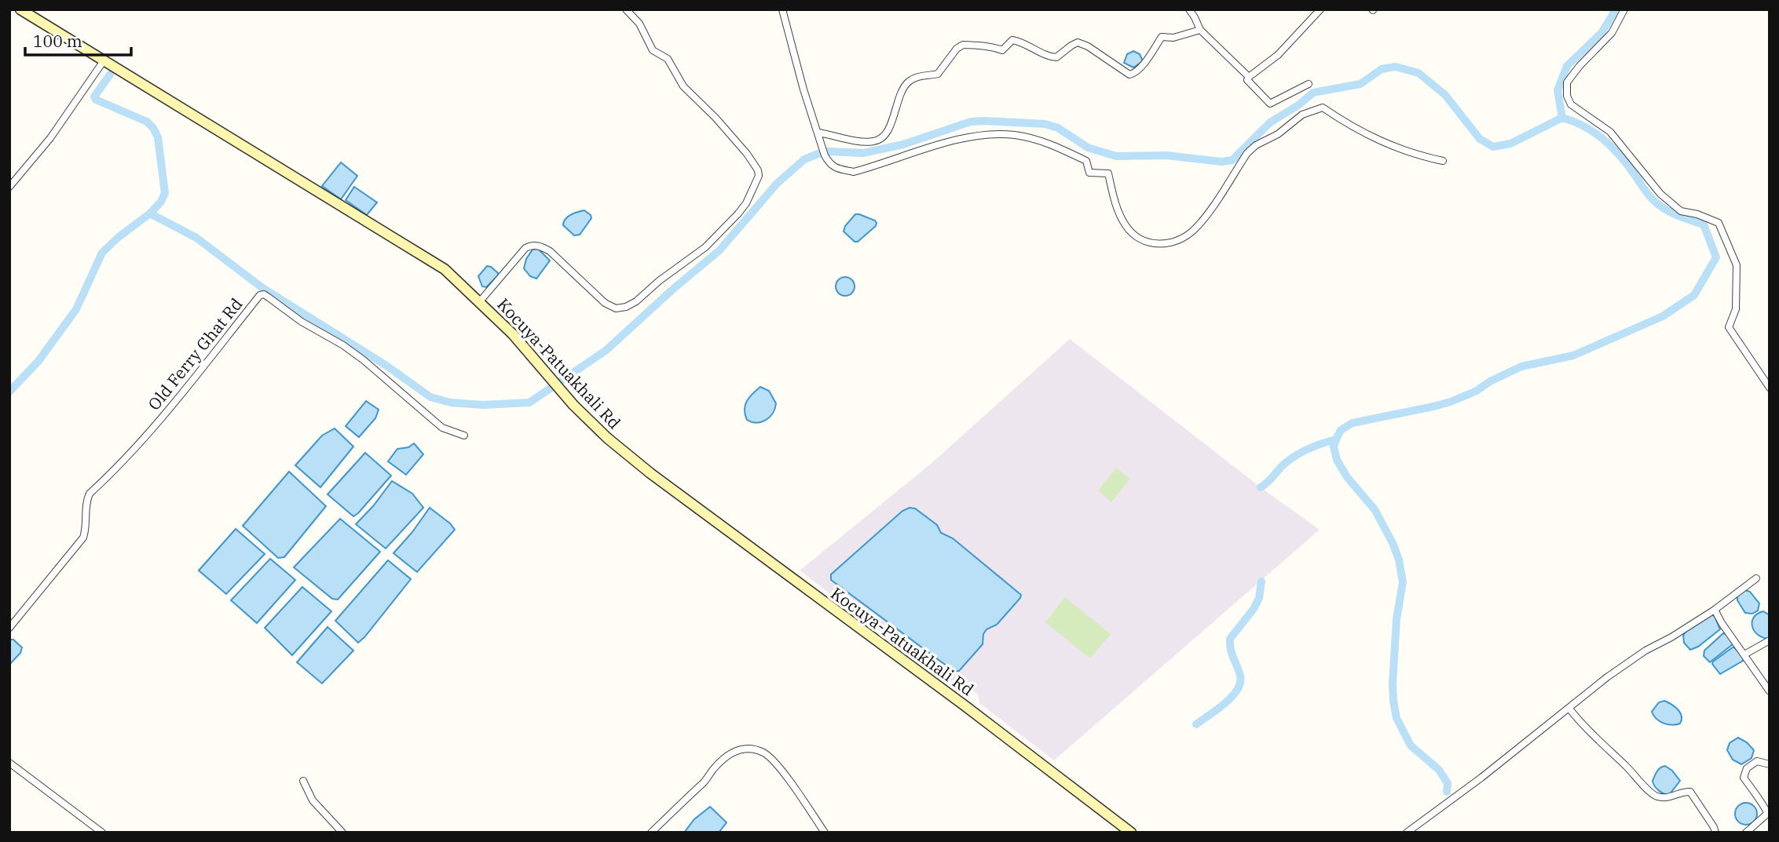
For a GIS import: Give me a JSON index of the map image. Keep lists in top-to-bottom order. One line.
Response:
{"streets":{"main road":["Kocuya-Patuakhali Rd"],"street":["Old Ferry Ghat Rd"]},"scale_bar":"100 m"}
